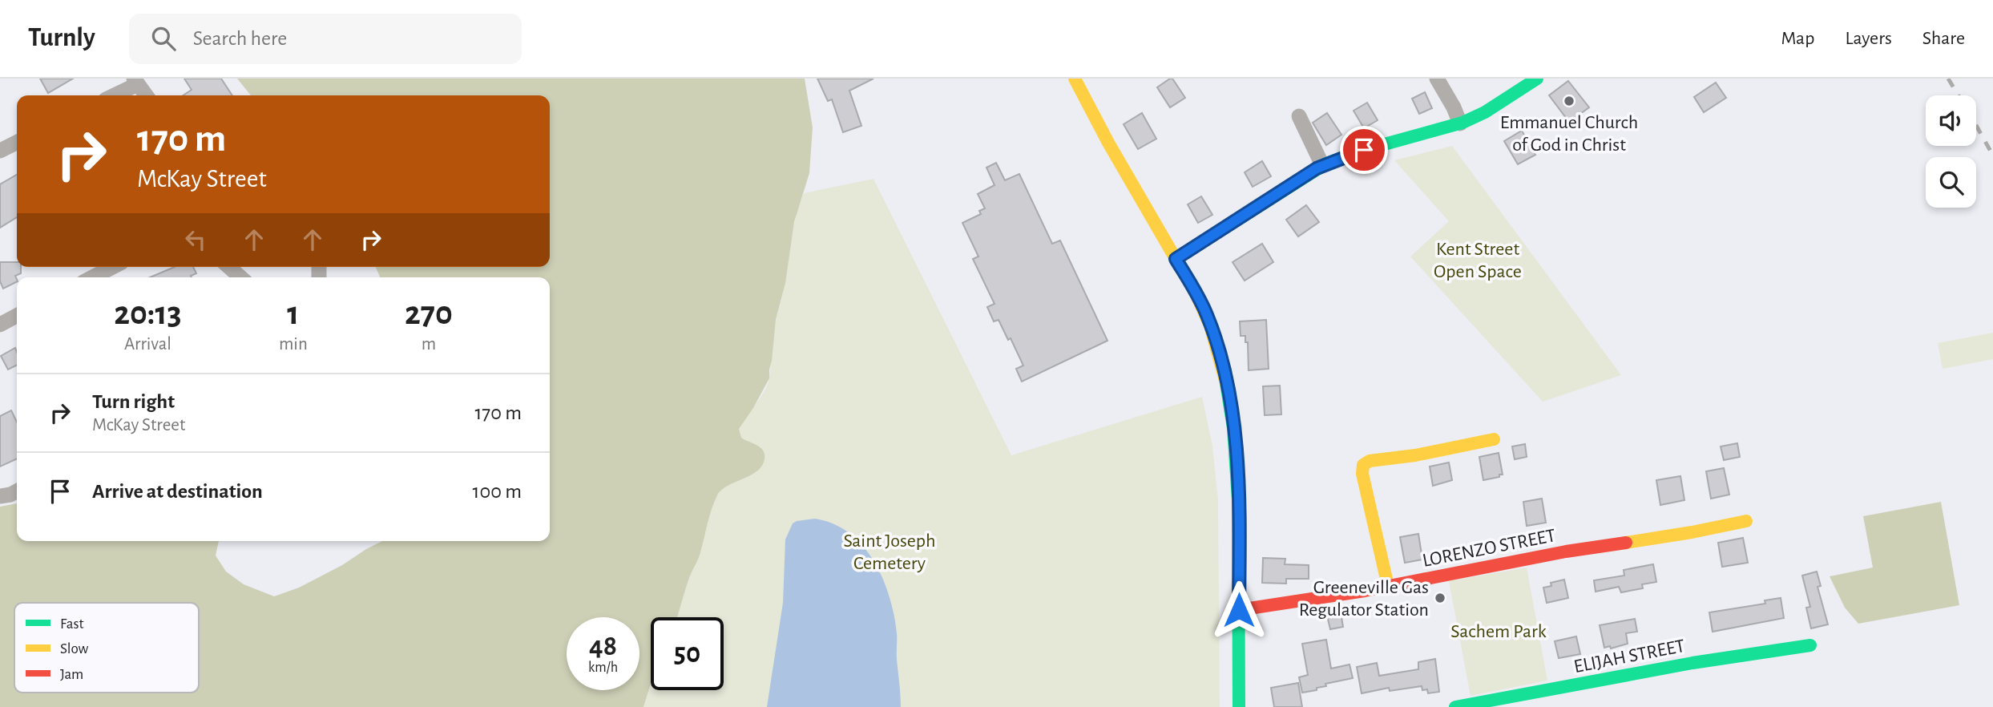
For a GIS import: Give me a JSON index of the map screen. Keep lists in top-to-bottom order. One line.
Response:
{"streets":{"street":["LORENZO STREET","ELIJAH STREET"]},"parks":["Kent Street Open Space","Saint Joseph Cemetery","Sachem Park"],"places":["Emmanuel Church of God in Christ","Greeneville Gas Regulator Station"],"legend":["Fast","Slow","Jam"],"page":{"header":"Turnly","search":"Search here","nav":["Map","Layers","Share"],"turn":["170 m","McKay Street"],"eta":["20:13","Arrival","1","min","270","m"],"list":[{"name":"Turn right","note":"McKay Street","value":"170 m"},{"name":"Arrive at destination","value":"100 m"}],"speed":"48 km/h","limit":"50"}}
